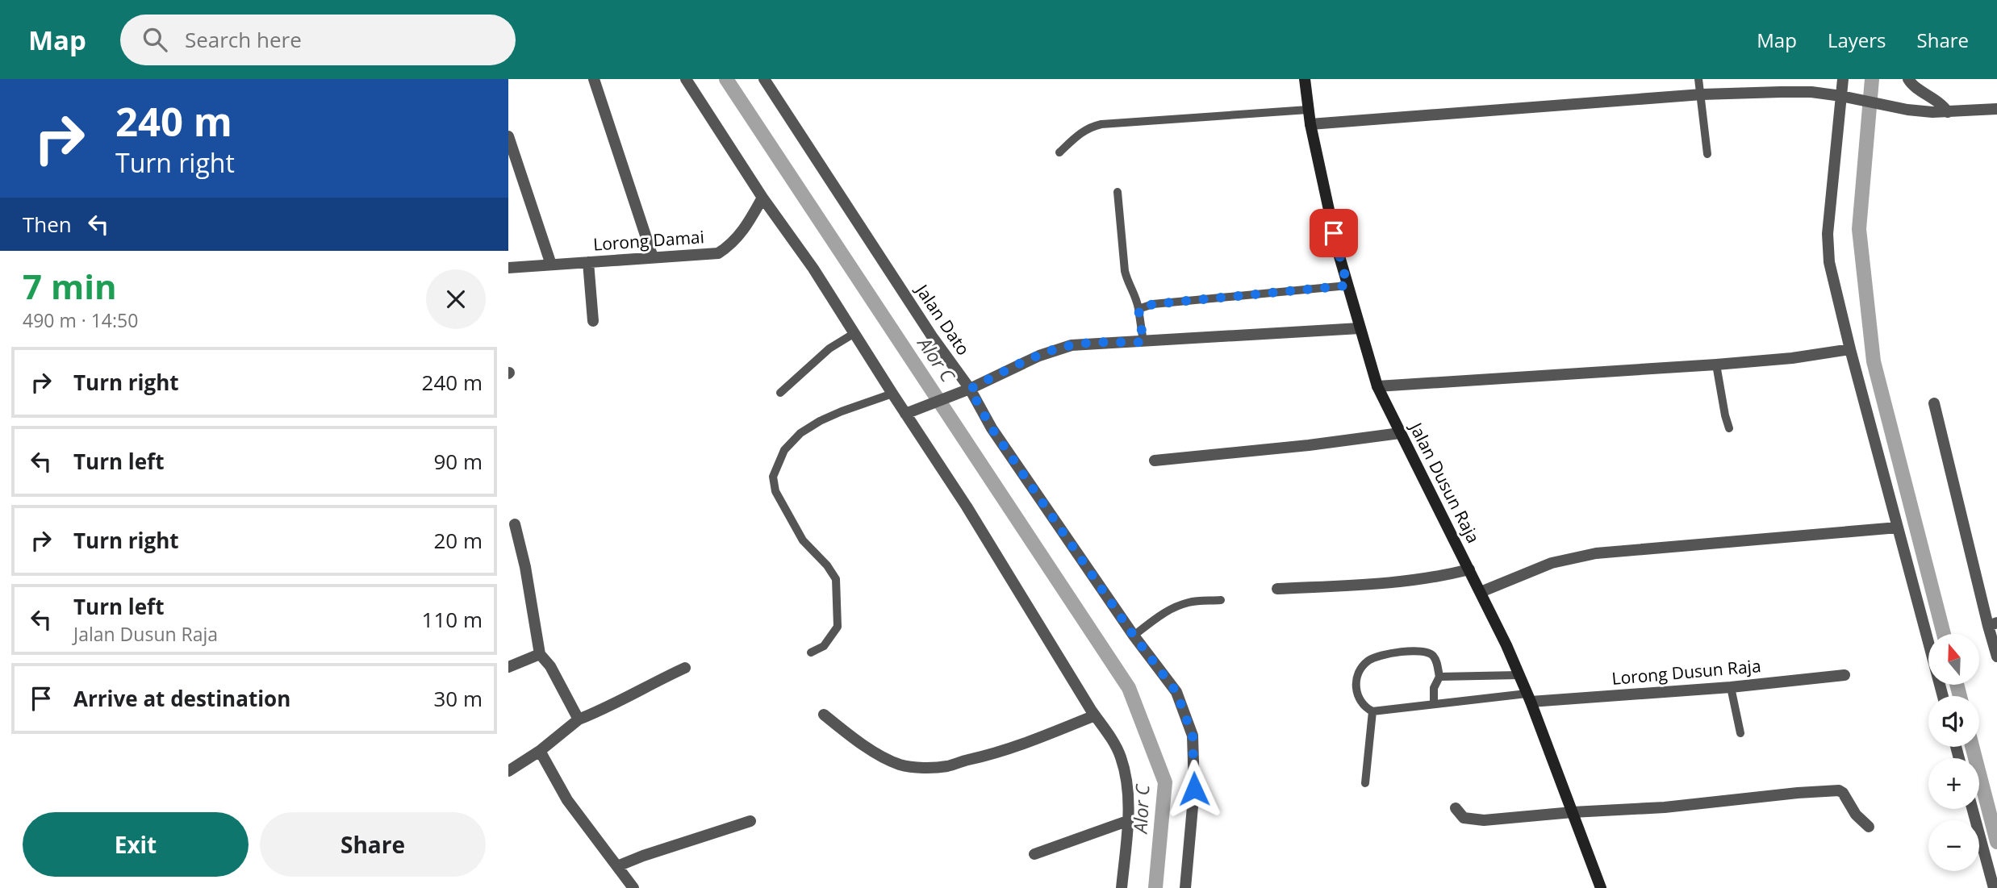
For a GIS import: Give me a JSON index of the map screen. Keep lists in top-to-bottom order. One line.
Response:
{"streets":{"main road":["Jalan Dusun Raja"],"street":["Lorong Damai","Jalan Dato","Lorong Dusun Raja"]},"crossings":[["Jalan Dusun Raja","Lorong Dusun Raja"]],"water":["Alor C"],"north":"top","page":{"header":"Map","search":"Search here","nav":["Map","Layers","Share"],"turn":["240 m","Turn right"],"then":"Then","heading":["7 min","490 m · 14:50"],"list":[{"name":"Turn right","value":"240 m"},{"name":"Turn left","value":"90 m"},{"name":"Turn right","value":"20 m"},{"name":"Turn left","note":"Jalan Dusun Raja","value":"110 m"},{"name":"Arrive at destination","value":"30 m"}],"map_buttons":["+","−"],"buttons":["Exit","Share"]}}
